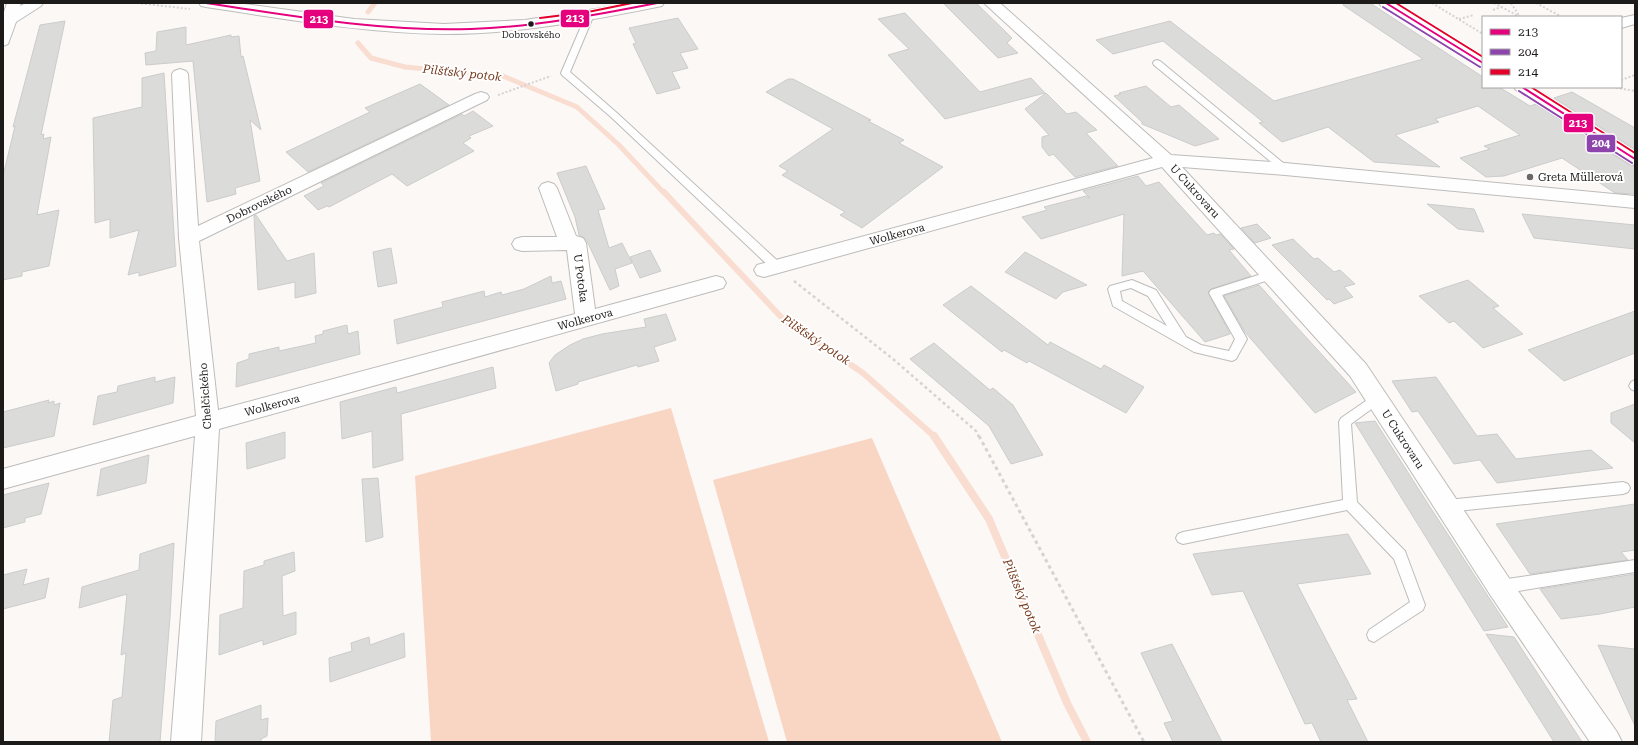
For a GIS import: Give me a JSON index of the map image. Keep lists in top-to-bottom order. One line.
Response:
{"streets":{"street":["U Cukrovaru","Dobrovského","Wolkerova","U Potoka","Chelčického"]},"crossings":[["U Cukrovaru","Wolkerova"],["Dobrovského","Chelčického"],["Wolkerova","U Potoka"],["Wolkerova","Chelčického"]],"water":["Pilšťský potok"],"places":["Dobrovského","Greta Müllerová"],"lines":["transit line 213","transit line 214","transit line 204"],"legend":["213","204","214"]}
